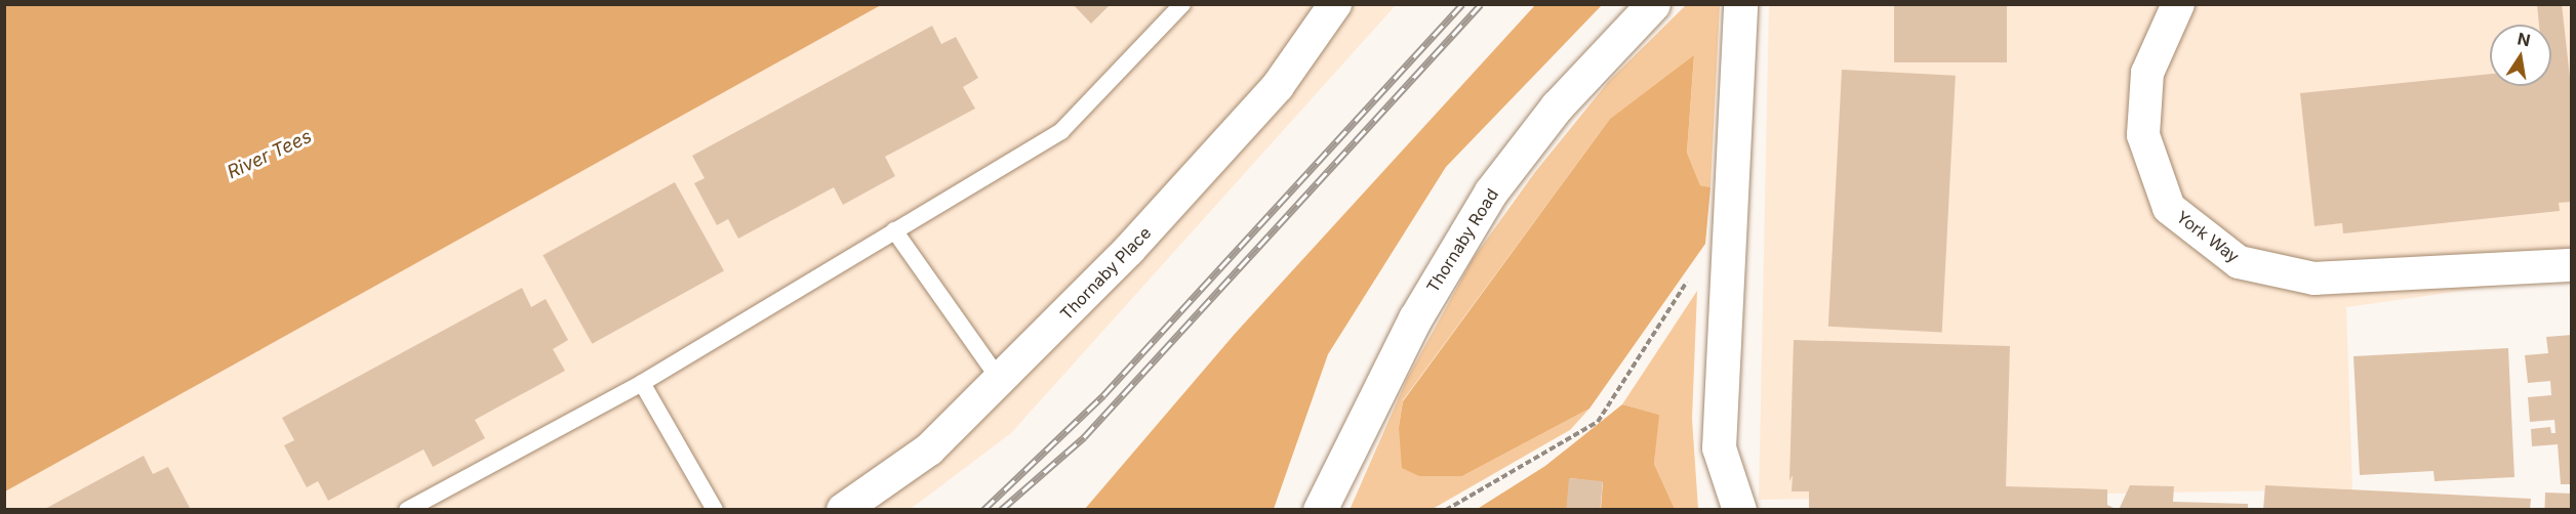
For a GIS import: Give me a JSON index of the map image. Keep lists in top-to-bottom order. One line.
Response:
{"streets":{"main road":["Thornaby Road"],"street":["York Way","Thornaby Place"]},"water":["River Tees"],"north":"top"}
